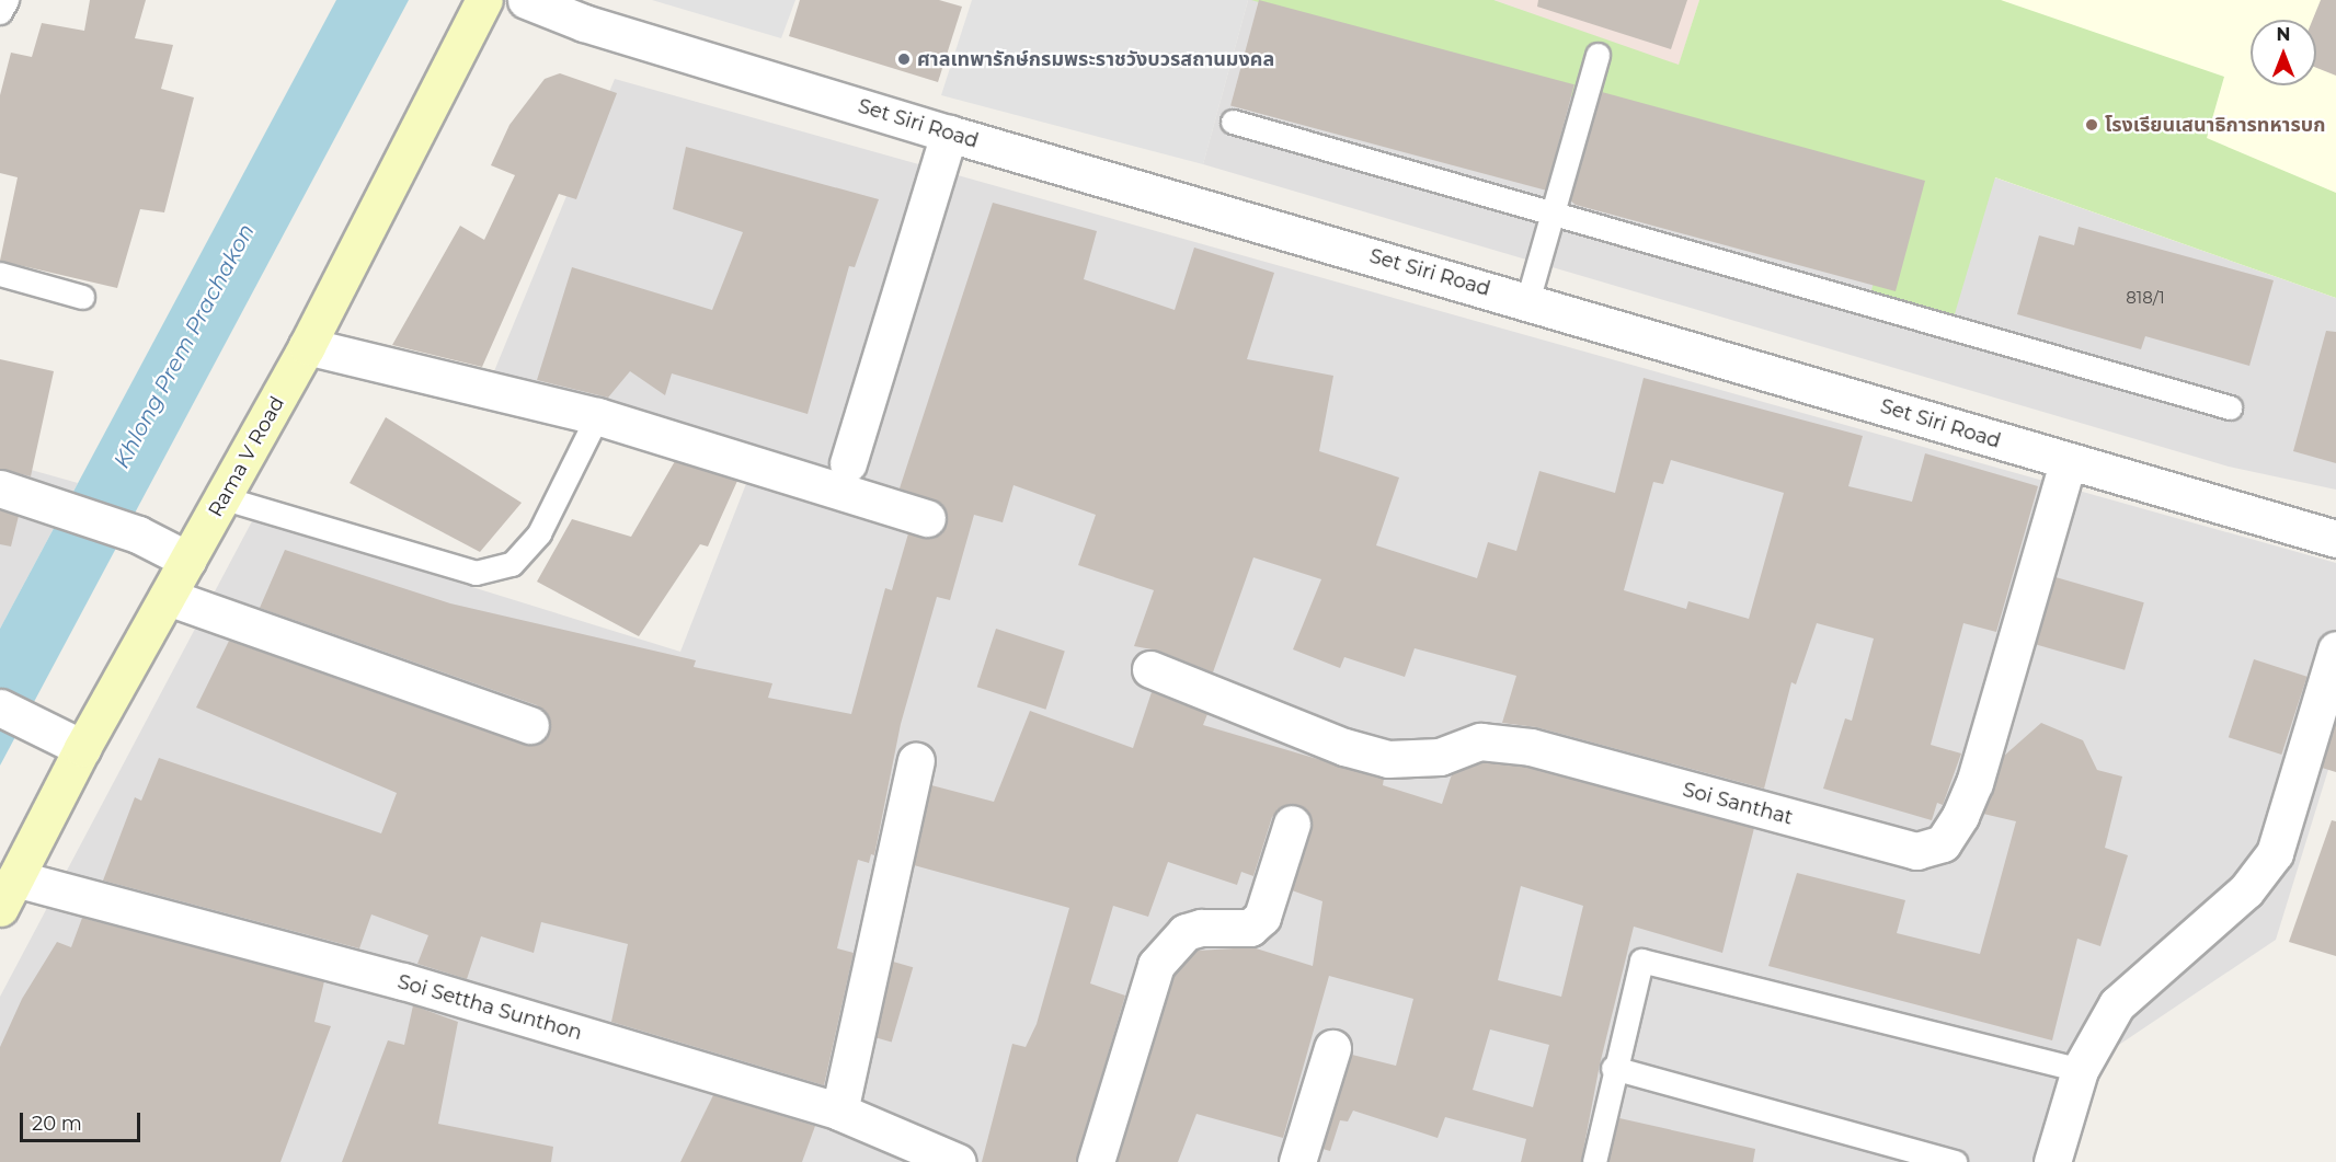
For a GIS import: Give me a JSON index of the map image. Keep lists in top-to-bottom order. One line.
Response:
{"streets":{"main road":["Rama V Road"],"street":["Set Siri Road","Soi Santhat","Soi Settha Sunthon"]},"crossings":[["Set Siri Road","Soi Santhat"],["Rama V Road","Soi Settha Sunthon"]],"water":["Khlong Prem Prachakon"],"places":["ศาลเทพารักษ์กรมพระราชวังบวรสถานมงคล","โรงเรียนเสนาธิการทหารบก"],"house_numbers":["818/1"],"scale_bar":"20 m","north":"top"}
